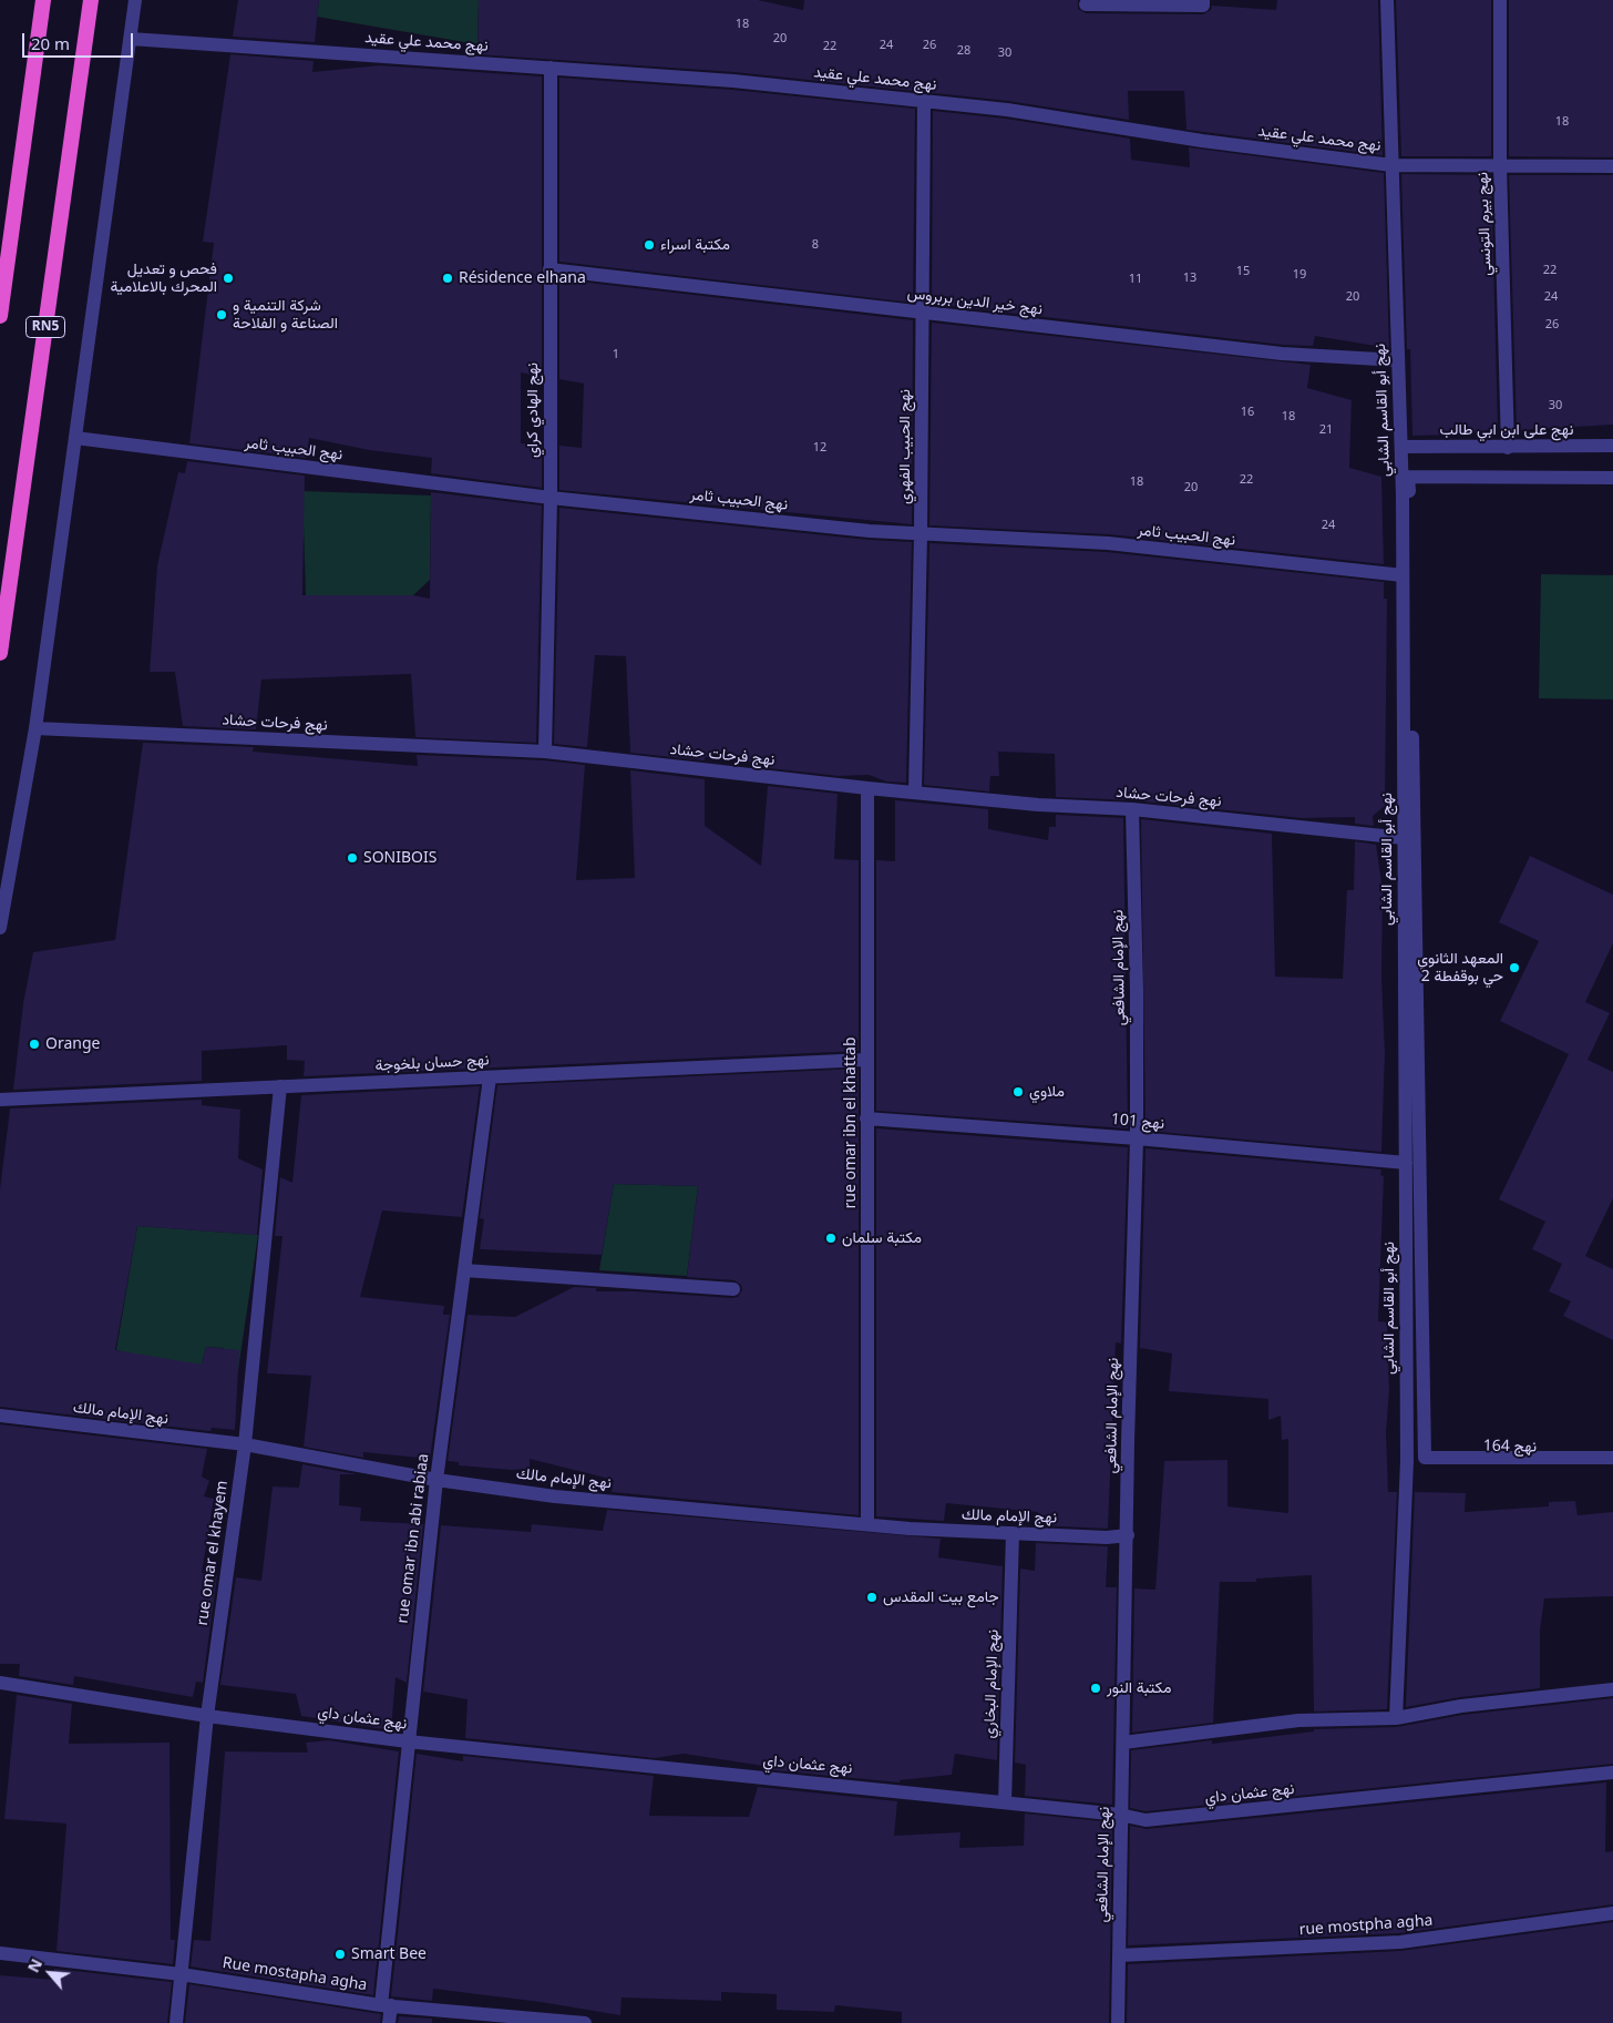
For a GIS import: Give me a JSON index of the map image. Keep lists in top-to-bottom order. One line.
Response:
{"streets":{"highway":["RN5"],"street":["نهج محمد علي عقيد","نهج بيرم التونسي","نهج خير الدين بربروس","نهج الهادي كراي","نهج أبو القاسم الشابي","نهج على ابن ابي طالب","نهج الحبيب الفهري","نهج الحبيب ثامر","نهج فرحات حشاد","نهج الإمام الشافعي","نهج حسان بلخوجة","نهج 101","rue omar ibn el khattab","نهج الإمام مالك","نهج 164","rue omar ibn abi rabiaa","rue omar el khayem","نهج الإمام البخاري","نهج عثمان داي","rue mostpha agha","Rue mostapha agha"]},"crossings":[["نهج محمد علي عقيد","نهج بيرم التونسي"],["نهج محمد علي عقيد","نهج الهادي كراي"],["نهج محمد علي عقيد","نهج أبو القاسم الشابي"],["نهج محمد علي عقيد","نهج الحبيب الفهري"],["نهج بيرم التونسي","نهج على ابن ابي طالب"],["نهج خير الدين بربروس","نهج الهادي كراي"],["نهج خير الدين بربروس","نهج أبو القاسم الشابي"],["نهج خير الدين بربروس","نهج الحبيب الفهري"],["نهج الهادي كراي","نهج الحبيب ثامر"],["نهج الهادي كراي","نهج فرحات حشاد"],["نهج أبو القاسم الشابي","نهج على ابن ابي طالب"],["نهج أبو القاسم الشابي","نهج الحبيب ثامر"],["نهج أبو القاسم الشابي","نهج فرحات حشاد"],["نهج أبو القاسم الشابي","نهج 101"],["نهج أبو القاسم الشابي","نهج 164"],["نهج الحبيب الفهري","نهج الحبيب ثامر"],["نهج الحبيب الفهري","نهج فرحات حشاد"],["نهج فرحات حشاد","نهج الإمام الشافعي"],["نهج فرحات حشاد","rue omar ibn el khattab"],["نهج الإمام الشافعي","نهج 101"],["نهج الإمام الشافعي","نهج الإمام مالك"],["نهج الإمام الشافعي","نهج عثمان داي"],["نهج الإمام الشافعي","rue mostpha agha"],["نهج حسان بلخوجة","rue omar ibn el khattab"],["نهج حسان بلخوجة","rue omar ibn abi rabiaa"],["نهج حسان بلخوجة","rue omar el khayem"],["نهج 101","rue omar ibn el khattab"],["rue omar ibn el khattab","نهج الإمام مالك"],["نهج الإمام مالك","rue omar ibn abi rabiaa"],["نهج الإمام مالك","rue omar el khayem"],["نهج الإمام مالك","نهج الإمام البخاري"],["rue omar ibn abi rabiaa","نهج عثمان داي"],["rue omar ibn abi rabiaa","Rue mostapha agha"],["rue omar el khayem","نهج عثمان داي"],["rue omar el khayem","Rue mostapha agha"],["نهج الإمام البخاري","نهج عثمان داي"]],"places":["مكتبة اسراء","فحص و تعديل المحرك بالاعلامية","Résidence elhana","شركة التنمية و الصناعة و الفلاحة","SONIBOIS","المعهد الثانوي حي بوقفطة 2","Orange","ملاوي","مكتبة سلمان","جامع بيت المقدس","مكتبة النور","Smart Bee"],"house_numbers":["18","20","24","26","22","28","30","18","8","22","15","19","13","11","20","24","26","1","30","16","18","21","12","22","18","20","24"],"scale_bar":"20 m","north":"top left"}
